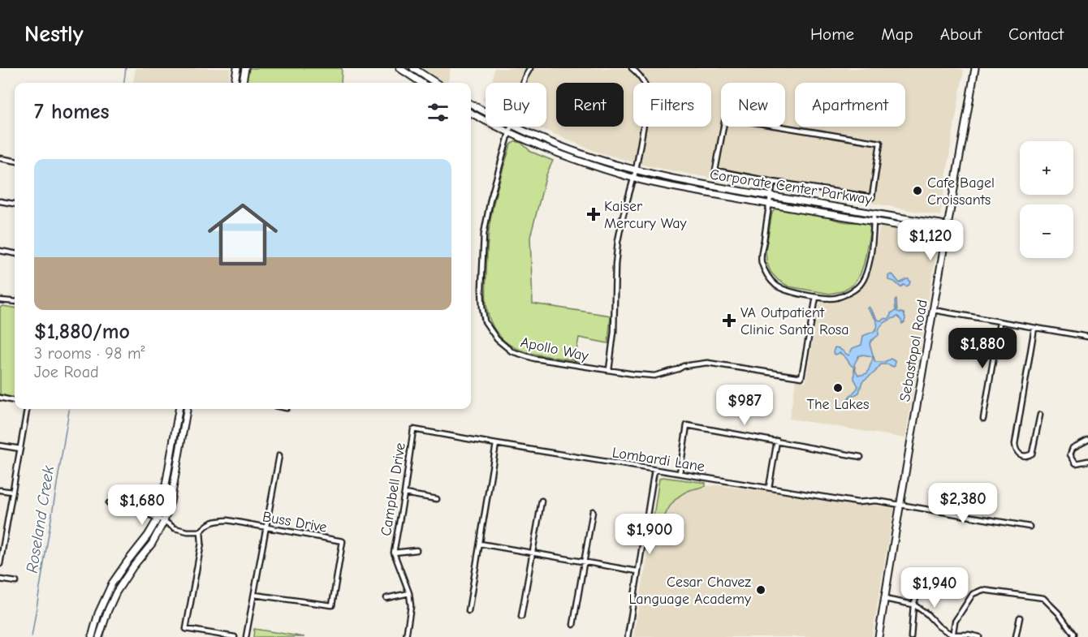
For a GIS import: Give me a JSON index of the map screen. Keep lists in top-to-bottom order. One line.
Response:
{"streets":{"street":["Corporate Center Parkway","Apollo Way","Sebastopol Road","Lombardi Lane","Campbell Drive","Buss Drive"]},"crossings":[["Corporate Center Parkway","Apollo Way"],["Corporate Center Parkway","Sebastopol Road"],["Sebastopol Road","Lombardi Lane"],["Lombardi Lane","Campbell Drive"]],"water":["Roseland Creek"],"places":{"other":["Cafe Bagel Croissants","The Lakes","Cesar Chavez Language Academy"],"health":["Kaiser Mercury Way","VA Outpatient Clinic Santa Rosa"]},"page":{"header":"Nestly","nav":["Home","Map","About","Contact"],"chip":["Buy","Rent","Filters","New","Apartment"],"heading":"7 homes","map_buttons":["+","−"],"list":[{"name":"$1,880/mo","note":"3 rooms · 98 m² · Joe Road"}],"price":["$1,120","$1,880","$987","$2,380","$1,680","$1,900","$1,940"]}}
